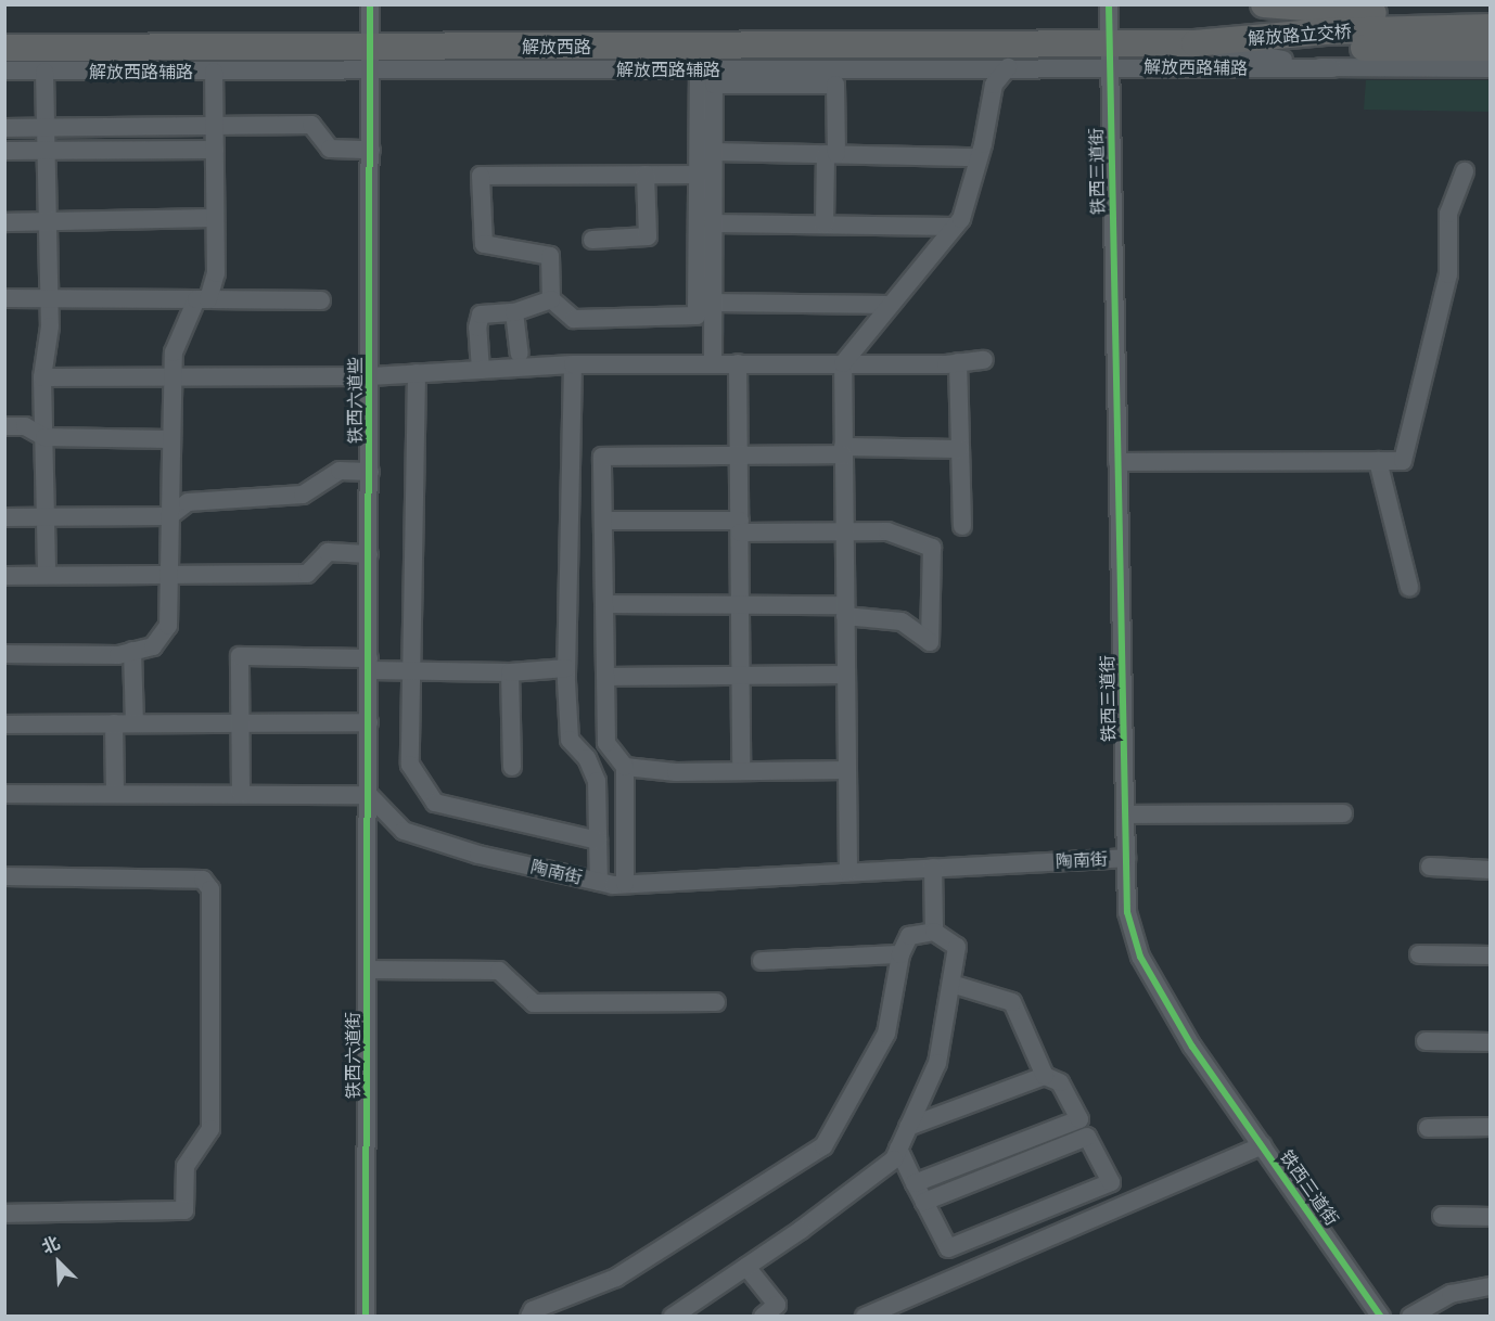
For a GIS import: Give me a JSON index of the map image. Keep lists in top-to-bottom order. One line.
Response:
{"streets":{"highway":["解放路立交桥","解放西路"],"street":["解放西路辅路","铁西三道街","铁西六道些","陶南街","铁西六道街"]},"crossings":[["解放路立交桥","解放西路"],["解放路立交桥","解放西路辅路"],["解放路立交桥","铁西三道街"],["解放西路","解放西路辅路"],["解放西路","铁西三道街"],["解放西路","铁西六道些"],["解放西路辅路","铁西三道街"],["解放西路辅路","铁西六道些"],["铁西三道街","陶南街"],["铁西六道些","陶南街"],["铁西六道些","铁西六道街"],["陶南街","铁西六道街"]],"north":"top left"}
